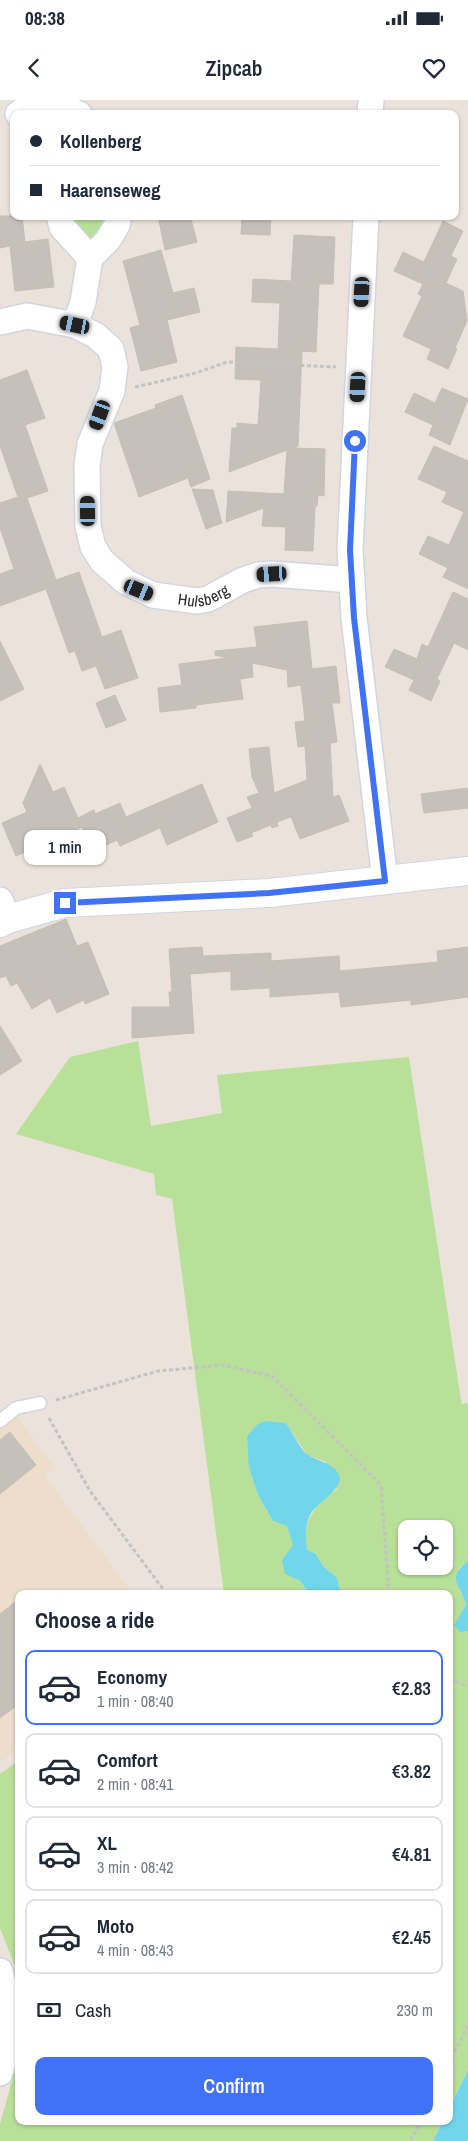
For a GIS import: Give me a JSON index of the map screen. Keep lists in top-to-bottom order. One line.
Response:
{"streets":{"street":["Hulsberg"]},"page":{"status":"08:38","header":"Zipcab","banner":["Kollenberg","Haarenseweg"],"bubble":"1 min","heading":"Choose a ride","list":[{"name":"Economy","note":"1 min · 08:40","value":"€2.83"},{"name":"Comfort","note":"2 min · 08:41","value":"€3.82"},{"name":"XL","note":"3 min · 08:42","value":"€4.81"},{"name":"Moto","note":"4 min · 08:43","value":"€2.45"}],"pay":["Cash","230 m"],"buttons":"Confirm"}}
